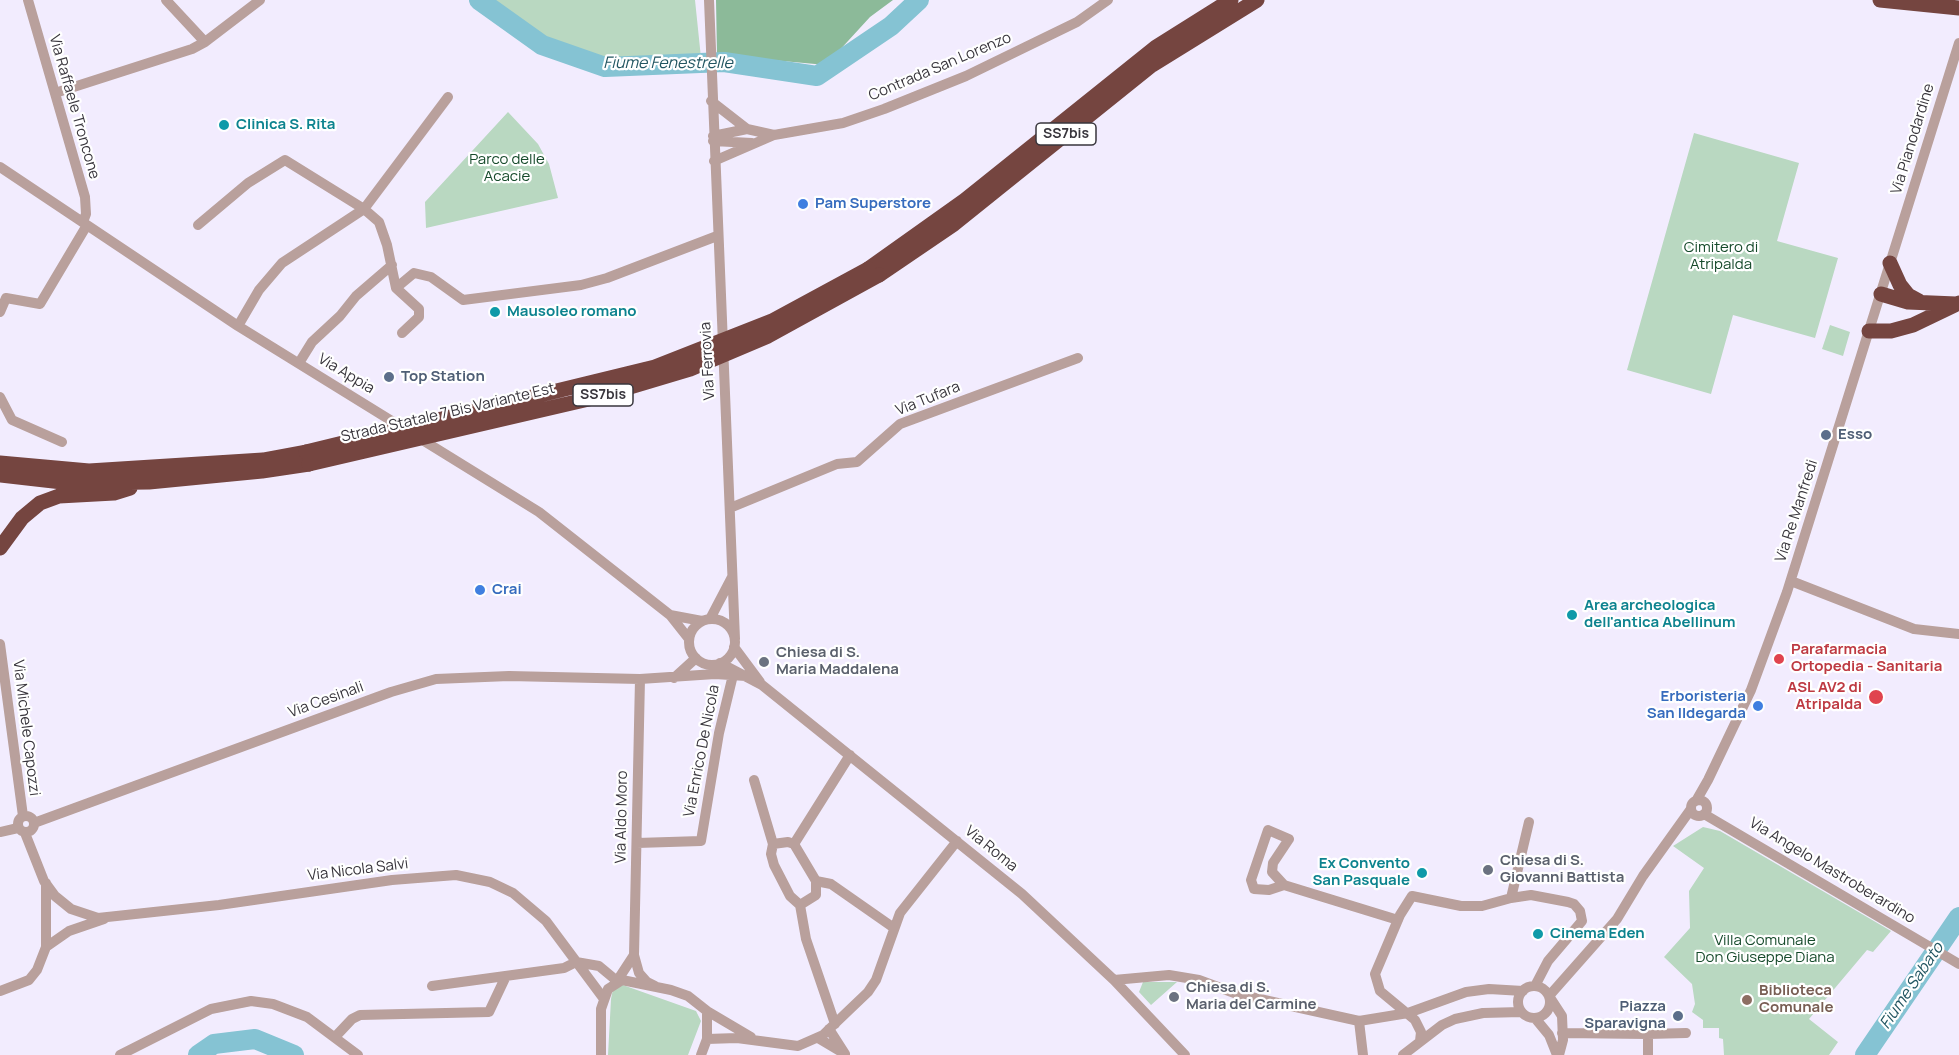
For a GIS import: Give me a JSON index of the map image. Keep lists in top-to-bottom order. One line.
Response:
{"streets":{"highway":["SS7bis","Strada Statale 7 Bis Variante Est"],"street":["Contrada San Lorenzo","Via Raffaele Troncone","Via Pianodardine","Via Ferrovia","Via Appia","Via Tufara","Via Re Manfredi","Via Cesinali","Via Michele Capozzi","Via Enrico De Nicola","Via Aldo Moro","Via Roma","Via Nicola Salvi","Via Angelo Mastroberardino"]},"crossings":[["Contrada San Lorenzo","Via Ferrovia"],["Via Raffaele Troncone","Via Appia"],["Via Pianodardine","Via Re Manfredi"],["Via Ferrovia","Via Appia"],["Via Ferrovia","Via Tufara"],["Via Ferrovia","Via Roma"],["Via Appia","Via Roma"],["Via Re Manfredi","Via Angelo Mastroberardino"],["Via Cesinali","Via Michele Capozzi"],["Via Cesinali","Via Aldo Moro"],["Via Cesinali","Via Roma"],["Via Enrico De Nicola","Via Aldo Moro"],["Via Enrico De Nicola","Via Roma"]],"water":["Fiume Fenestrelle","Fiume Sabato"],"parks":["Parco delle Acacie","Cimitero di Atripalda","Villa Comunale Don Giuseppe Diana"],"places":["Clinica S. Rita","Pam Superstore","Mausoleo romano","Top Station","Esso","Crai","Area archeologica dell'antica Abellinum","Parafarmacia Ortopedia - Sanitaria","Chiesa di S. Maria Maddalena","ASL AV2 di Atripalda","Erboristeria San Ildegarda","Chiesa di S. Giovanni Battista","Ex Convento San Pasquale","Cinema Eden","Chiesa di S. Maria del Carmine","Biblioteca Comunale","Piazza Sparavigna"]}
